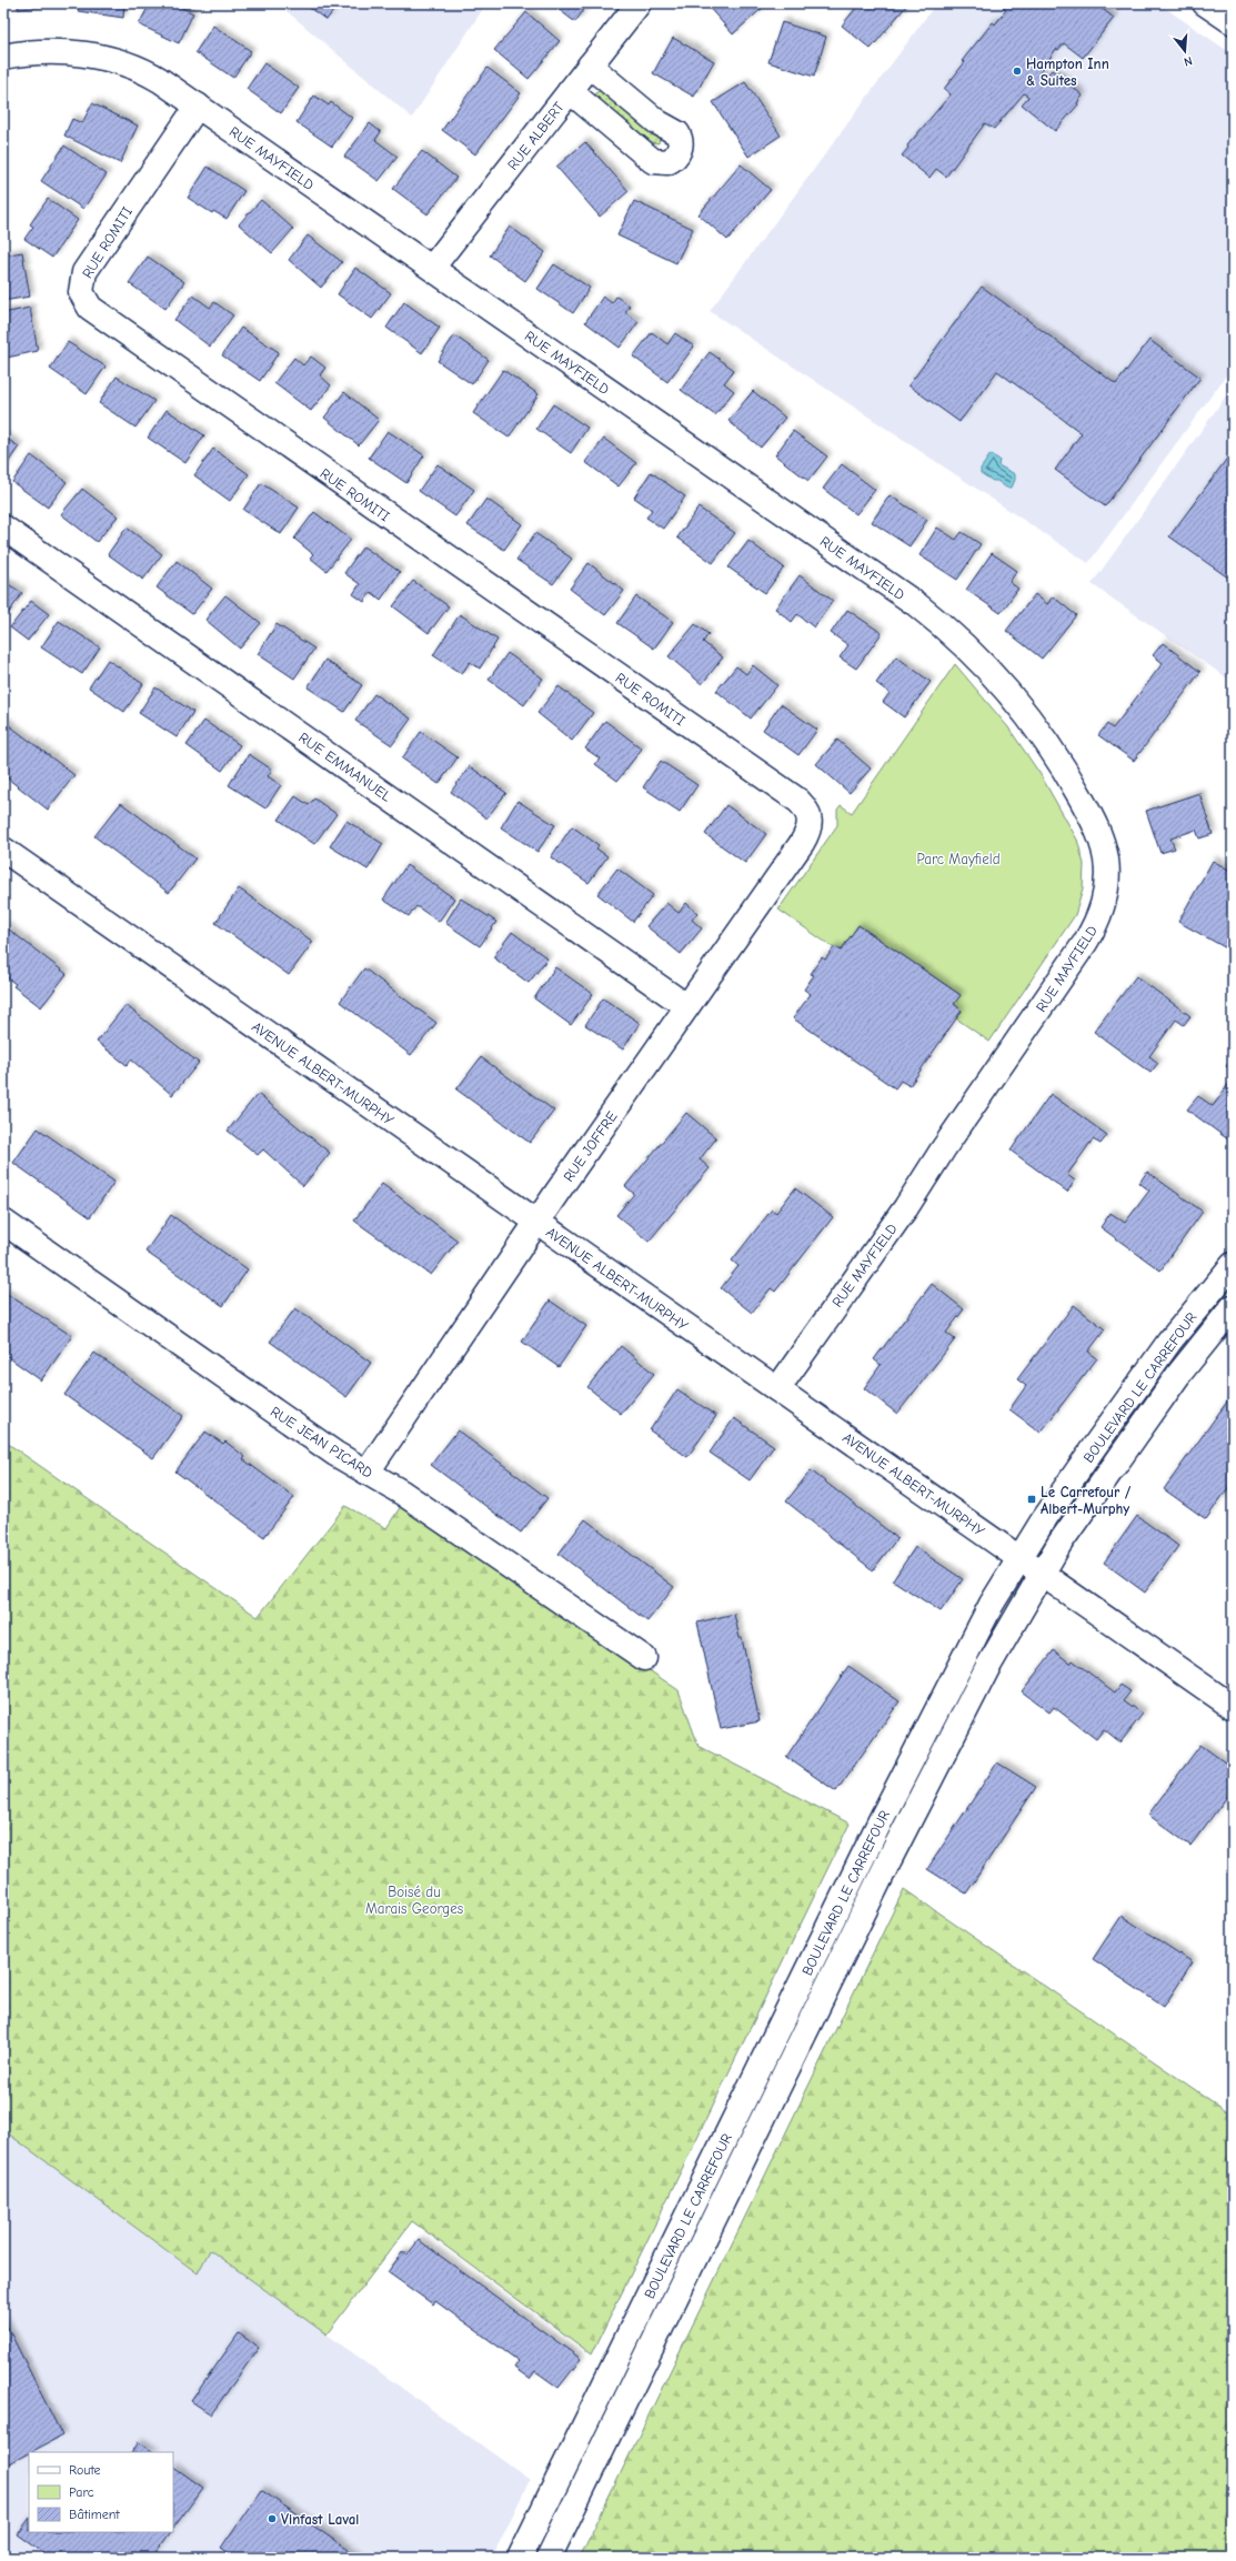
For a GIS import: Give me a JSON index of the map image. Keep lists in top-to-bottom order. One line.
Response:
{"streets":{"street":["RUE ALBERT","RUE MAYFIELD","RUE ROMITI","RUE EMMANUEL","AVENUE ALBERT-MURPHY","RUE JOFFRE","BOULEVARD LE CARREFOUR","RUE JEAN PICARD"]},"crossings":[["RUE ALBERT","RUE MAYFIELD"],["RUE MAYFIELD","RUE ROMITI"],["RUE MAYFIELD","AVENUE ALBERT-MURPHY"],["RUE ROMITI","RUE JOFFRE"],["RUE EMMANUEL","RUE JOFFRE"],["AVENUE ALBERT-MURPHY","RUE JOFFRE"],["AVENUE ALBERT-MURPHY","BOULEVARD LE CARREFOUR"],["RUE JOFFRE","RUE JEAN PICARD"]],"parks":["Parc Mayfield","Boisé du Marais Georges"],"places":{"other":["Hampton Inn & Suites","Vinfast Laval"],"transit":["Le Carrefour / Albert-Murphy"]},"legend":["Route","Parc","Bâtiment"],"north":"bottom"}
